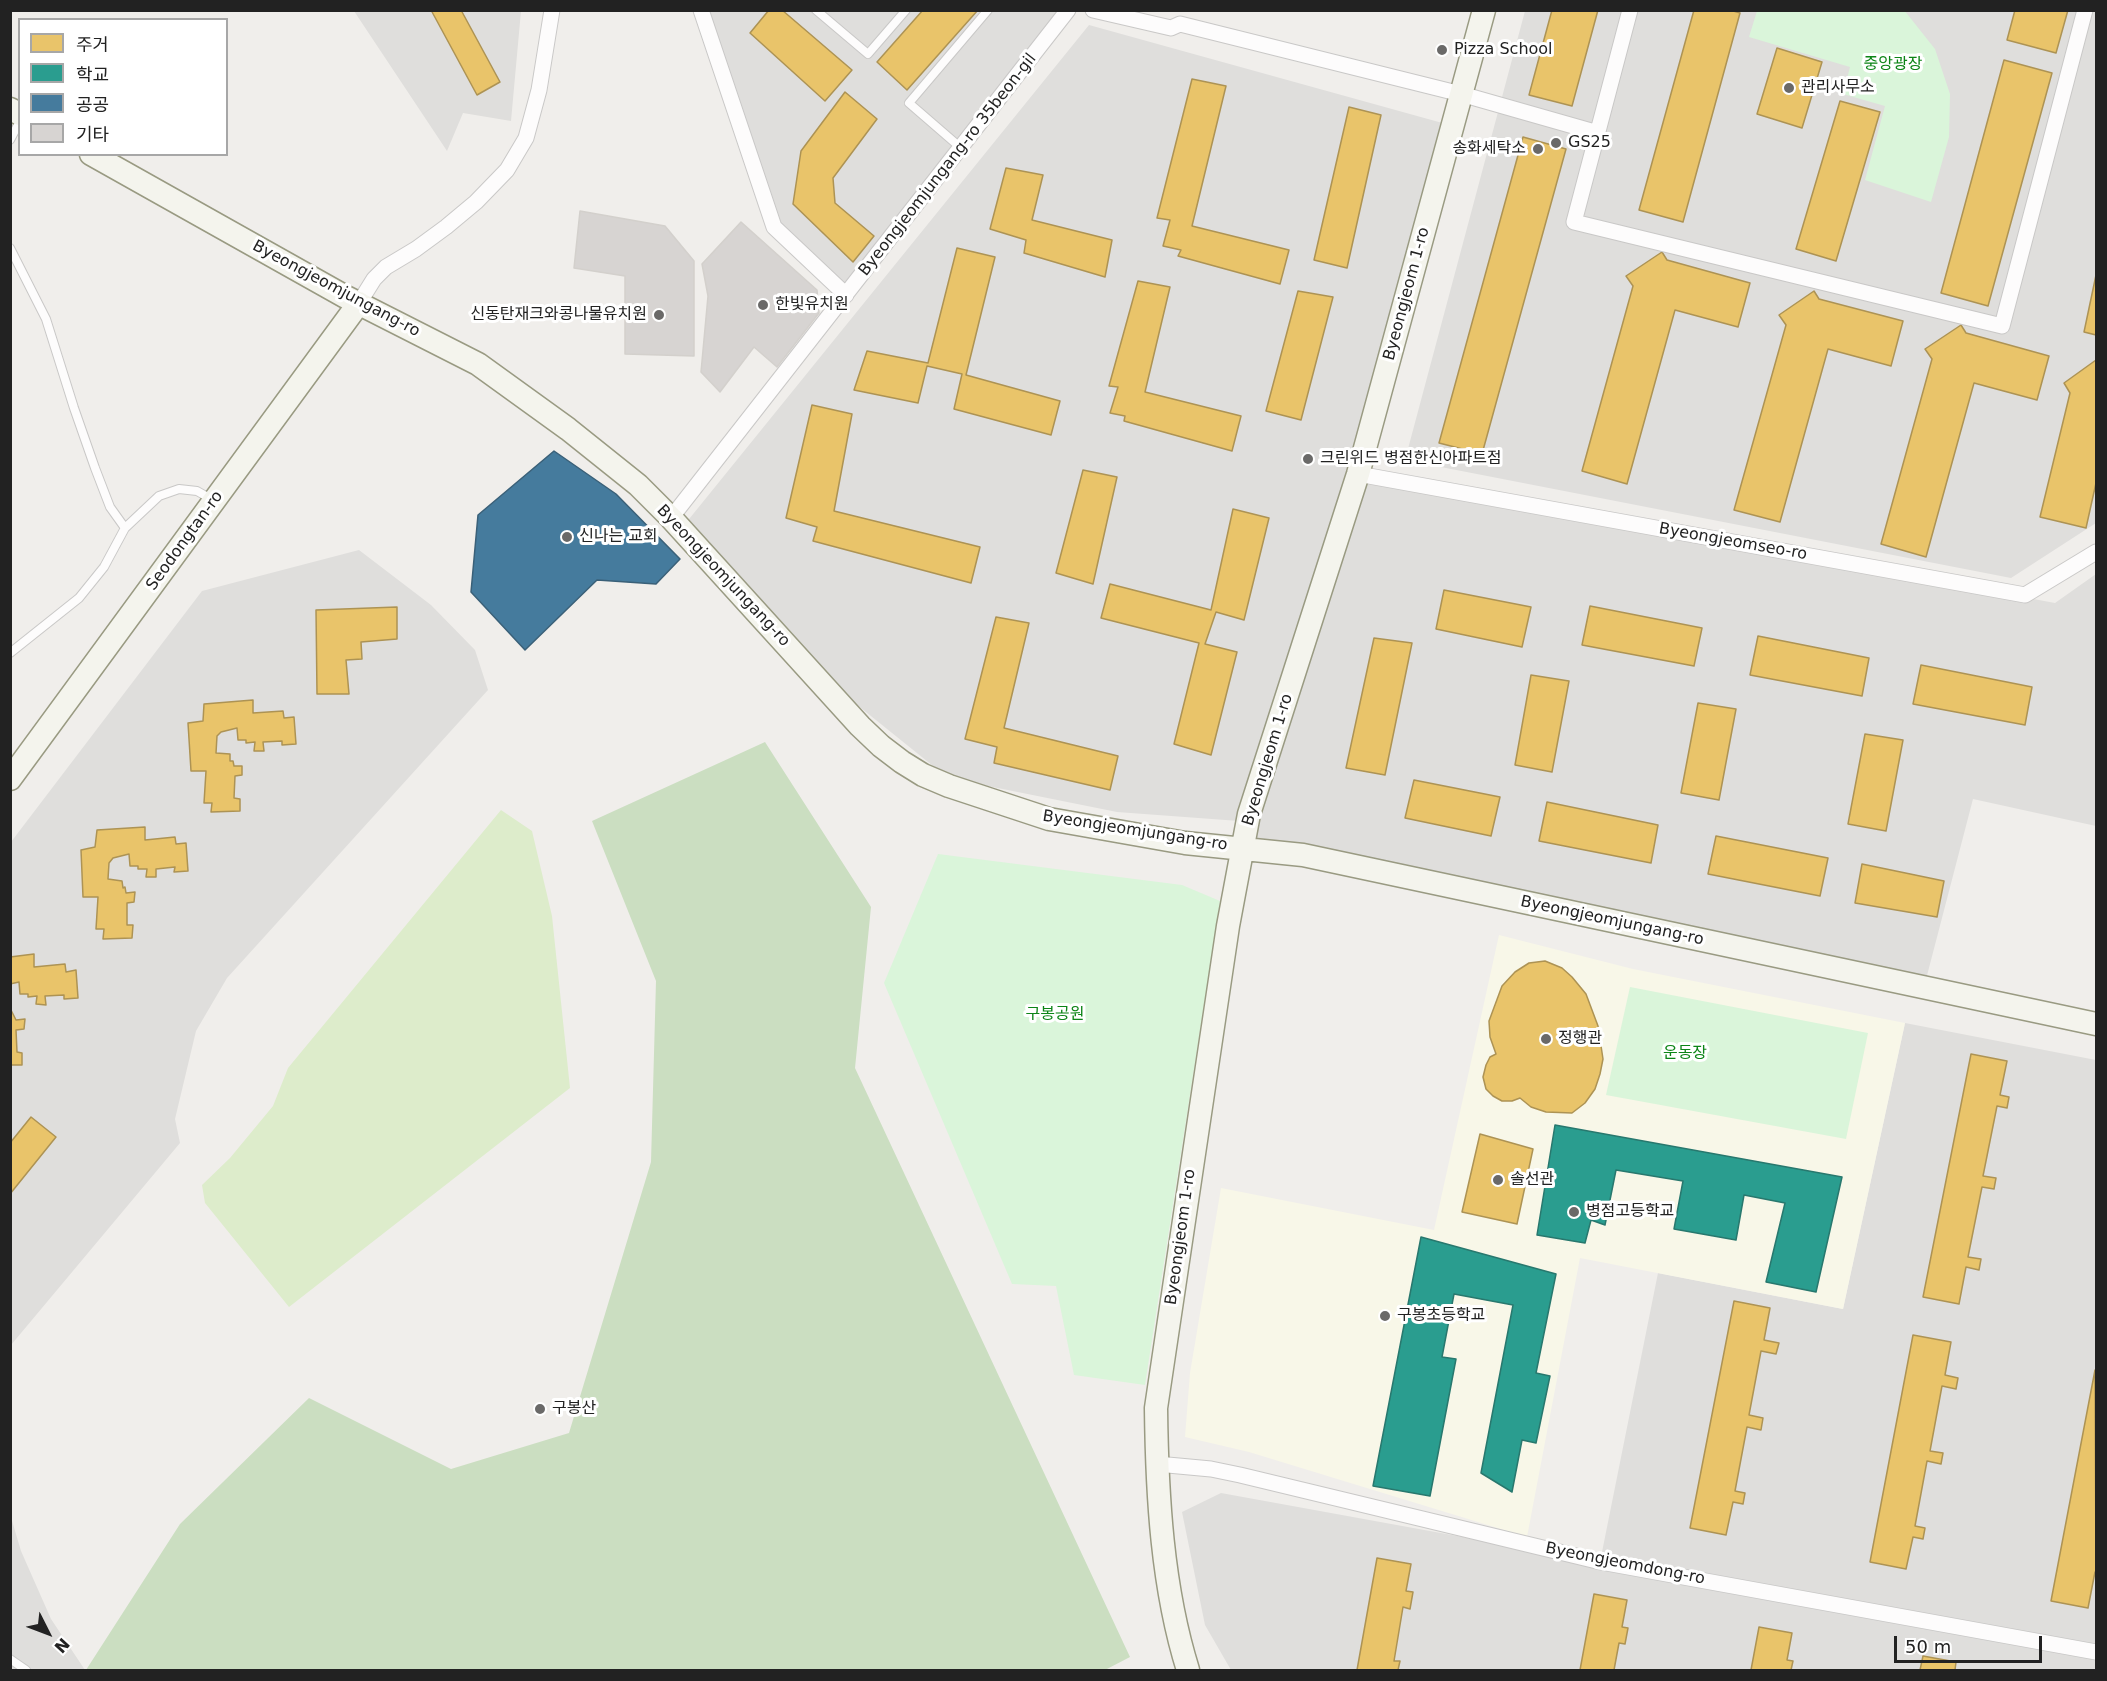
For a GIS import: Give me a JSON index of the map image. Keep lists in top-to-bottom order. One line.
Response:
{"streets":{"street":["Byeongjeomjungang-ro 35beon-gil","Byeongjeomjungang-ro","Byeongjeom 1-ro","Seodongtan-ro","Byeongjeomseo-ro","Byeongjeomdong-ro"]},"crossings":[["Byeongjeomjungang-ro 35beon-gil","Byeongjeomjungang-ro"],["Byeongjeomjungang-ro","Byeongjeom 1-ro"],["Byeongjeomjungang-ro","Seodongtan-ro"],["Byeongjeom 1-ro","Byeongjeomseo-ro"],["Byeongjeom 1-ro","Byeongjeomdong-ro"]],"parks":["중앙광장","구봉공원","운동장"],"places":["Pizza School","관리사무소","GS25","송화세탁소","한빛유치원","신동탄재크와콩나물유치원","크린위드 병점한신아파트점","신나는 교회","정행관","솔선관","병점고등학교","구봉초등학교","구봉산"],"legend":["주거","학교","공공","기타"],"scale_bar":"50 m","north":"bottom right"}
